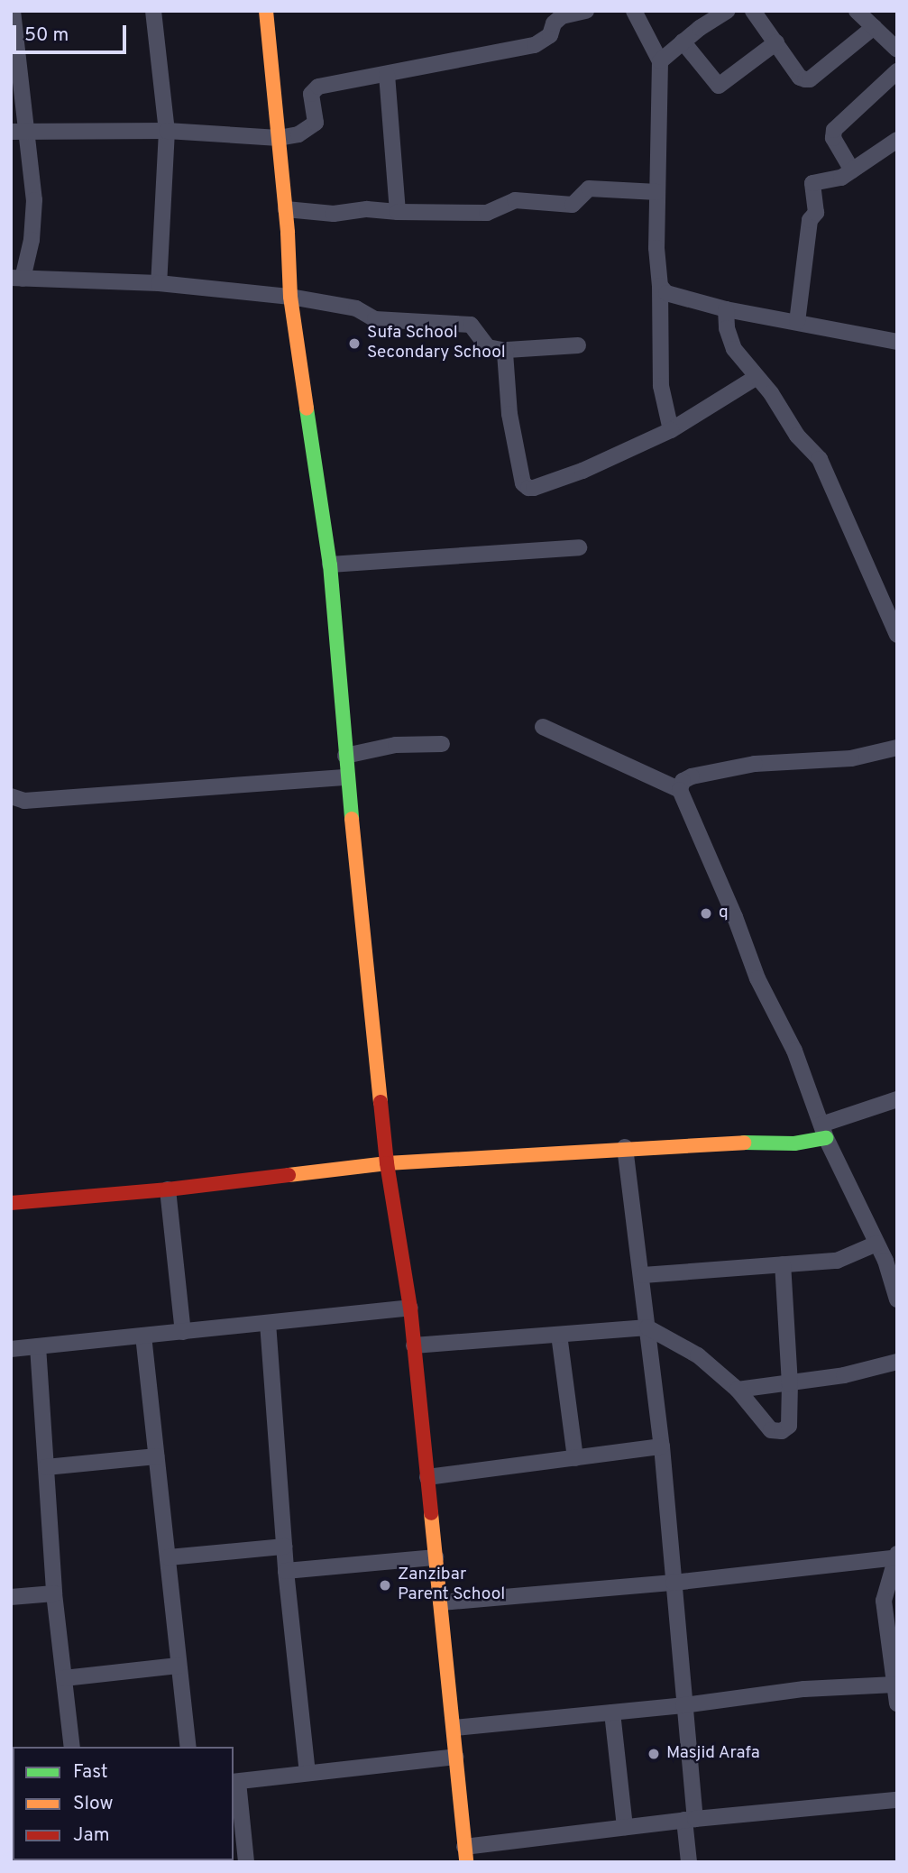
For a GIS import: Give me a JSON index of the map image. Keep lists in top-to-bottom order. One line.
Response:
{"places":["Sufa School Secondary School","q","Zanzibar Parent School","Masjid Arafa"],"legend":["Fast","Slow","Jam"],"scale_bar":"50 m"}
